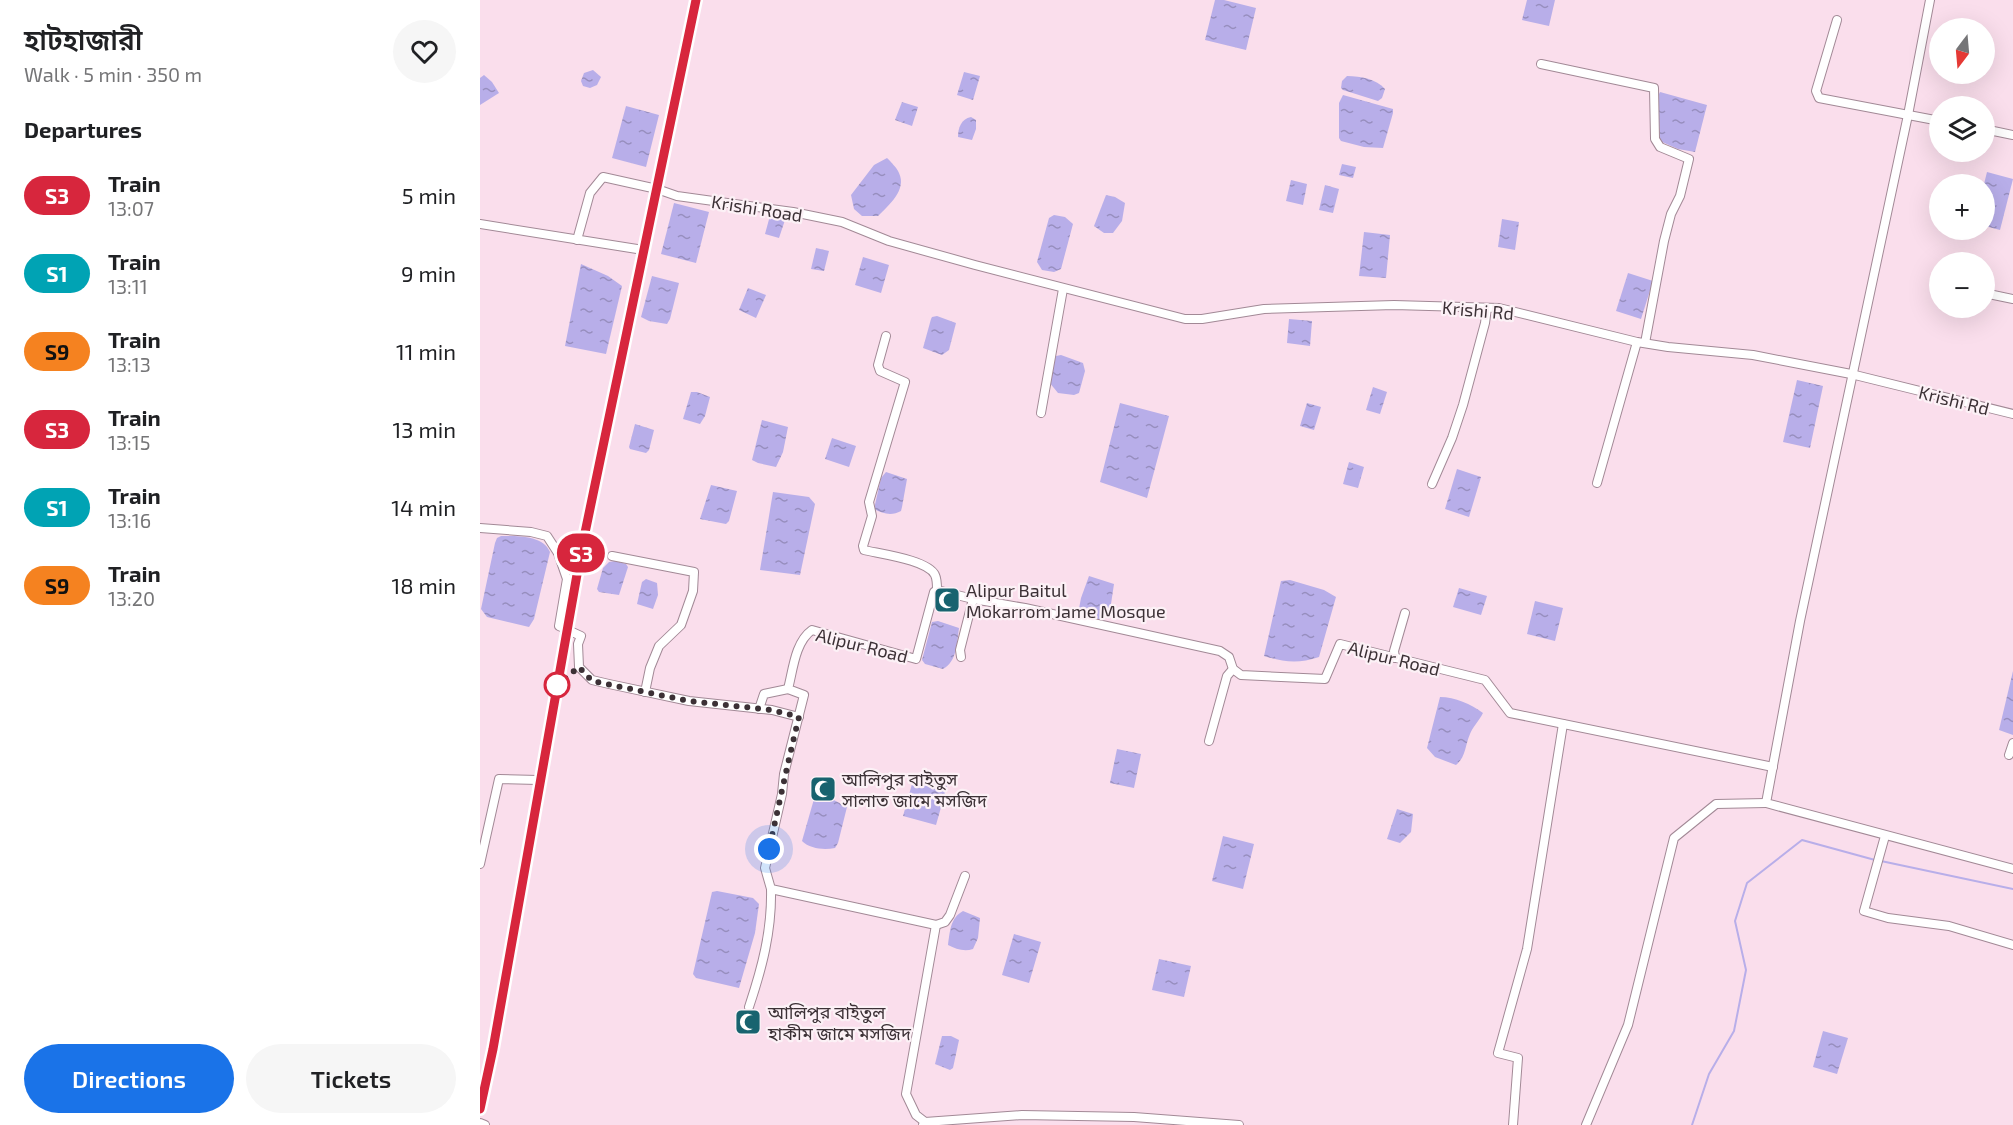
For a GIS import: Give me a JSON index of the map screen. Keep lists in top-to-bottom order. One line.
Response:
{"streets":{"street":["Krishi Road","Krishi Rd","Alipur Road"]},"crossings":[["Krishi Road","Krishi Rd"]],"places":{"mosque":["Alipur Baitul Mokarrom Jame Mosque","আলিপুর বাইতুস সালাত জামে মসজিদ","আলিপুর বাইতুল হাকীম জামে মসজিদ"]},"north":"bottom","page":{"heading":[["হাটহাজারী","Walk · 5 min · 350 m"],"Departures"],"on_map":"S3","map_buttons":["+","−"],"list":[{"mark":"S3","name":"Train","note":"13:07","value":"5 min"},{"mark":"S1","name":"Train","note":"13:11","value":"9 min"},{"mark":"S9","name":"Train","note":"13:13","value":"11 min"},{"mark":"S3","name":"Train","note":"13:15","value":"13 min"},{"mark":"S1","name":"Train","note":"13:16","value":"14 min"},{"mark":"S9","name":"Train","note":"13:20","value":"18 min"}],"buttons":["Directions","Tickets"]}}
